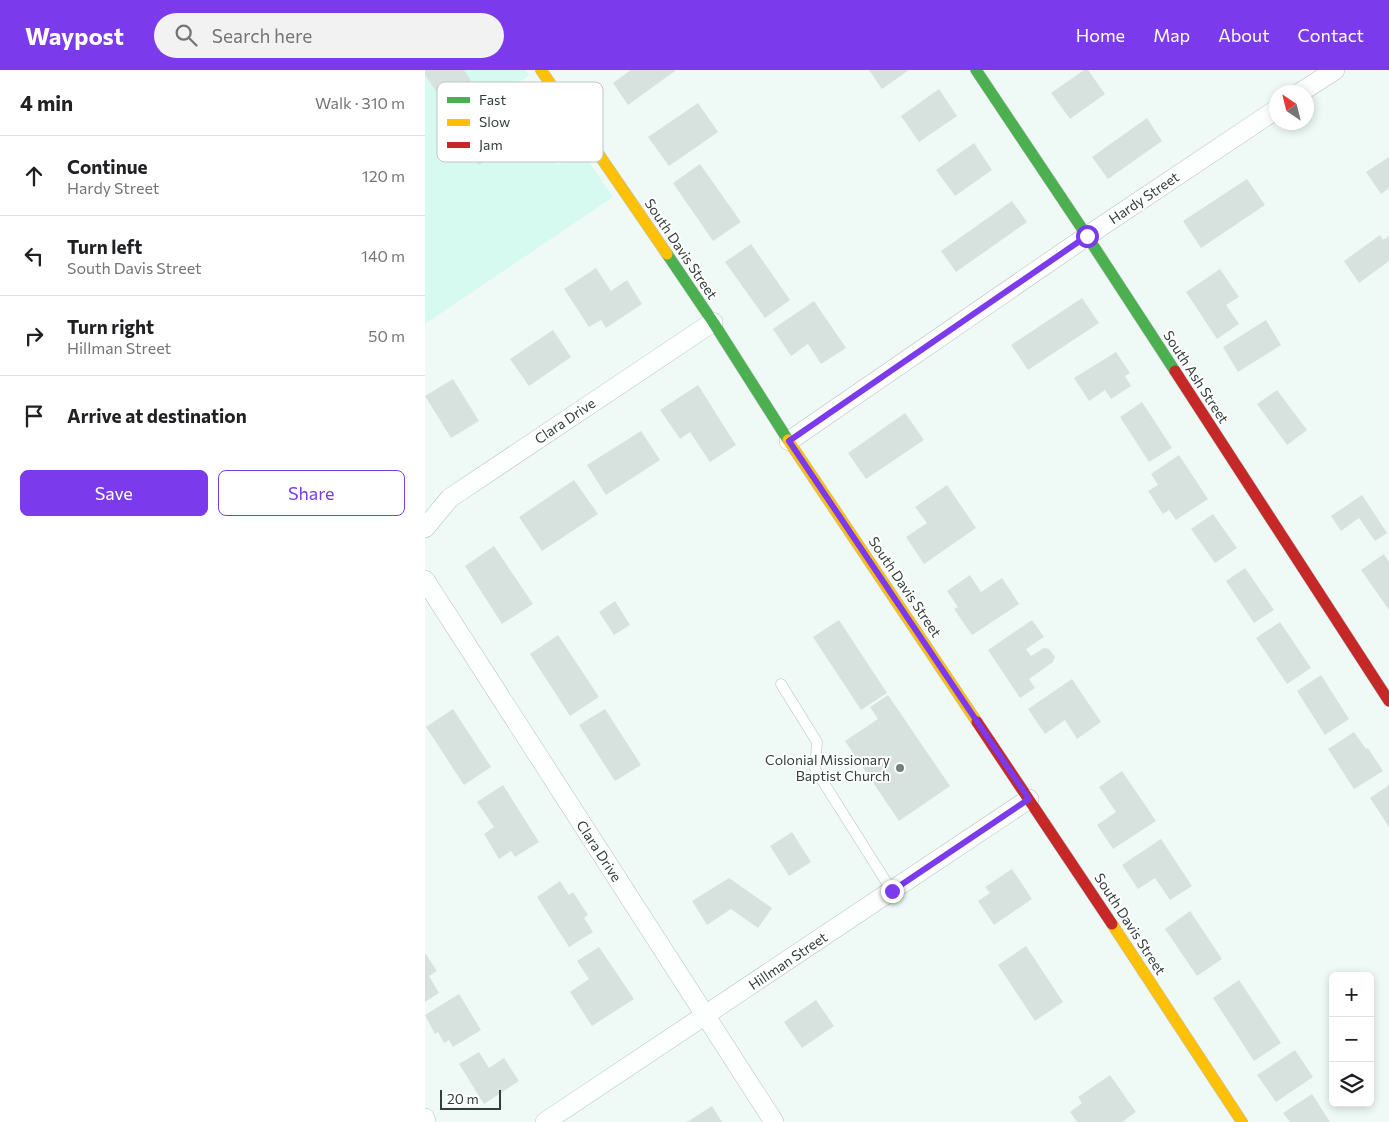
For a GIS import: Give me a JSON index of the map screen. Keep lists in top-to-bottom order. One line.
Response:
{"streets":{"street":["Hardy Street","South Davis Street","South Ash Street","Clara Drive","Hillman Street"]},"crossings":[["Hardy Street","South Davis Street"],["Hardy Street","South Ash Street"],["South Davis Street","Clara Drive"],["South Davis Street","Hillman Street"],["Clara Drive","Hillman Street"]],"places":["Colonial Missionary Baptist Church"],"legend":["Fast","Slow","Jam"],"scale_bar":"20 m","north":"top left","page":{"header":"Waypost","search":"Search here","nav":["Home","Map","About","Contact"],"heading":["4 min","Walk · 310 m"],"list":[["Continue","Hardy Street","120 m"],["Turn left","South Davis Street","140 m"],["Turn right","Hillman Street","50 m"],"Arrive at destination"],"buttons":["Save","Share"],"map_buttons":["+","−"],"scale":"20 m"}}
